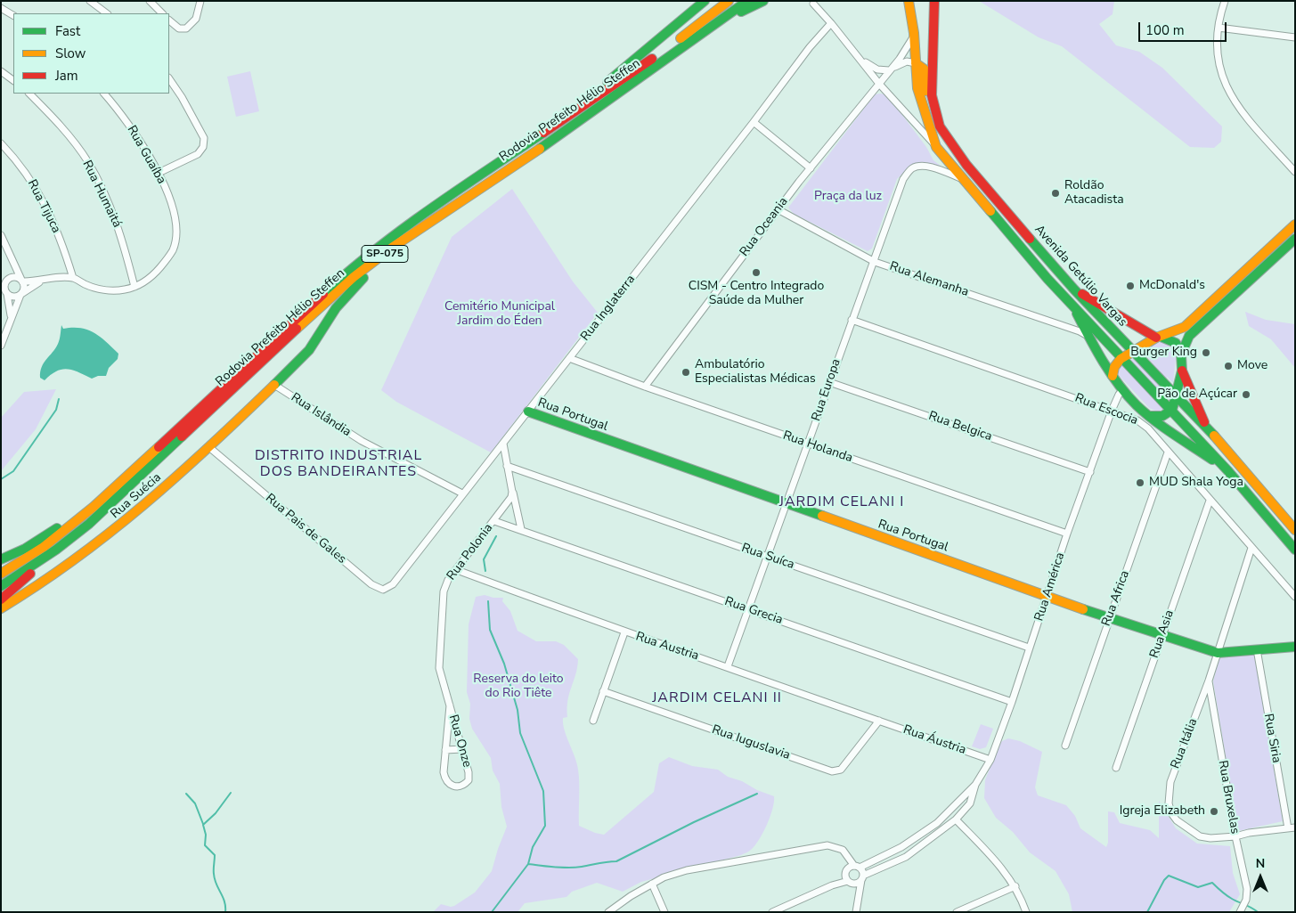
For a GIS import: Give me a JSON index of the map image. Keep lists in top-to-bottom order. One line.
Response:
{"streets":{"main road":["Rodovia Prefeito Hélio Steffen","SP-075","Avenida Getúlio Vargas","Rua Portugal","Rua Suécia"],"street":["Rua Guaíba","Rua Humaitá","Rua Tijuca","Rua Oceania","Rua Alemanha","Rua Inglaterra","Rua Europa","Rua Escocia","Rua Islândia","Rua Belgica","Rua Holanda","Rua Pais de Gales","Rua Polonia","Rua Suíca","Rua América","Rua Africa","Rua Grecia","Rua Asia","Rua Austria","Rua Siria","Rua Áustria","Rua Onze","Rua Iuguslavia","Rua Itália","Rua Bruxelas"]},"crossings":[["Rodovia Prefeito Hélio Steffen","Rua Suécia"],["Rua Guaíba","Rua Humaitá"],["Rua Oceania","Avenida Getúlio Vargas"],["Rua Oceania","Rua Alemanha"],["Rua Oceania","Rua Holanda"],["Avenida Getúlio Vargas","Rua Inglaterra"],["Avenida Getúlio Vargas","Rua Europa"],["Rua Alemanha","Rua Europa"],["Rua Inglaterra","Rua Islândia"],["Rua Inglaterra","Rua Portugal"],["Rua Inglaterra","Rua Holanda"],["Rua Inglaterra","Rua Pais de Gales"],["Rua Europa","Rua Escocia"],["Rua Europa","Rua Portugal"],["Rua Europa","Rua Belgica"],["Rua Europa","Rua Holanda"],["Rua Europa","Rua Suíca"],["Rua Europa","Rua Grecia"],["Rua Europa","Rua Austria"],["Rua Escocia","Rua América"],["Rua Escocia","Rua Africa"],["Rua Escocia","Rua Asia"],["Rua Escocia","Rua Itália"],["Rua Islândia","Rua Suécia"],["Rua Portugal","Rua América"],["Rua Portugal","Rua Africa"],["Rua Portugal","Rua Asia"],["Rua Portugal","Rua Siria"],["Rua Portugal","Rua Itália"],["Rua Belgica","Rua América"],["Rua Holanda","Rua América"],["Rua Suécia","Rua Pais de Gales"],["Rua Polonia","Rua Grecia"],["Rua Polonia","Rua Austria"],["Rua Polonia","Rua Onze"],["Rua Suíca","Rua América"],["Rua América","Rua Grecia"],["Rua América","Rua Áustria"],["Rua Austria","Rua Áustria"],["Rua Austria","Rua Iuguslavia"],["Rua Siria","Rua Itália"],["Rua Áustria","Rua Iuguslavia"],["Rua Itália","Rua Bruxelas"]],"districts":["DISTRITO INDUSTRIAL DOS BANDEIRANTES","JARDIM CELANI I","JARDIM CELANI II"],"parks":["Praça da luz","Cemitério Municipal Jardim do Éden","Reserva do leito do Rio Tiête"],"places":["Roldão Atacadista","CISM - Centro Integrado Saúde da Mulher","McDonald's","Burger King","Move","Ambulatório Especialistas Médicas","Pão de Açúcar","MUD Shala Yoga","Igreja Elizabeth"],"legend":["Fast","Slow","Jam"],"scale_bar":"100 m","north":"top"}
